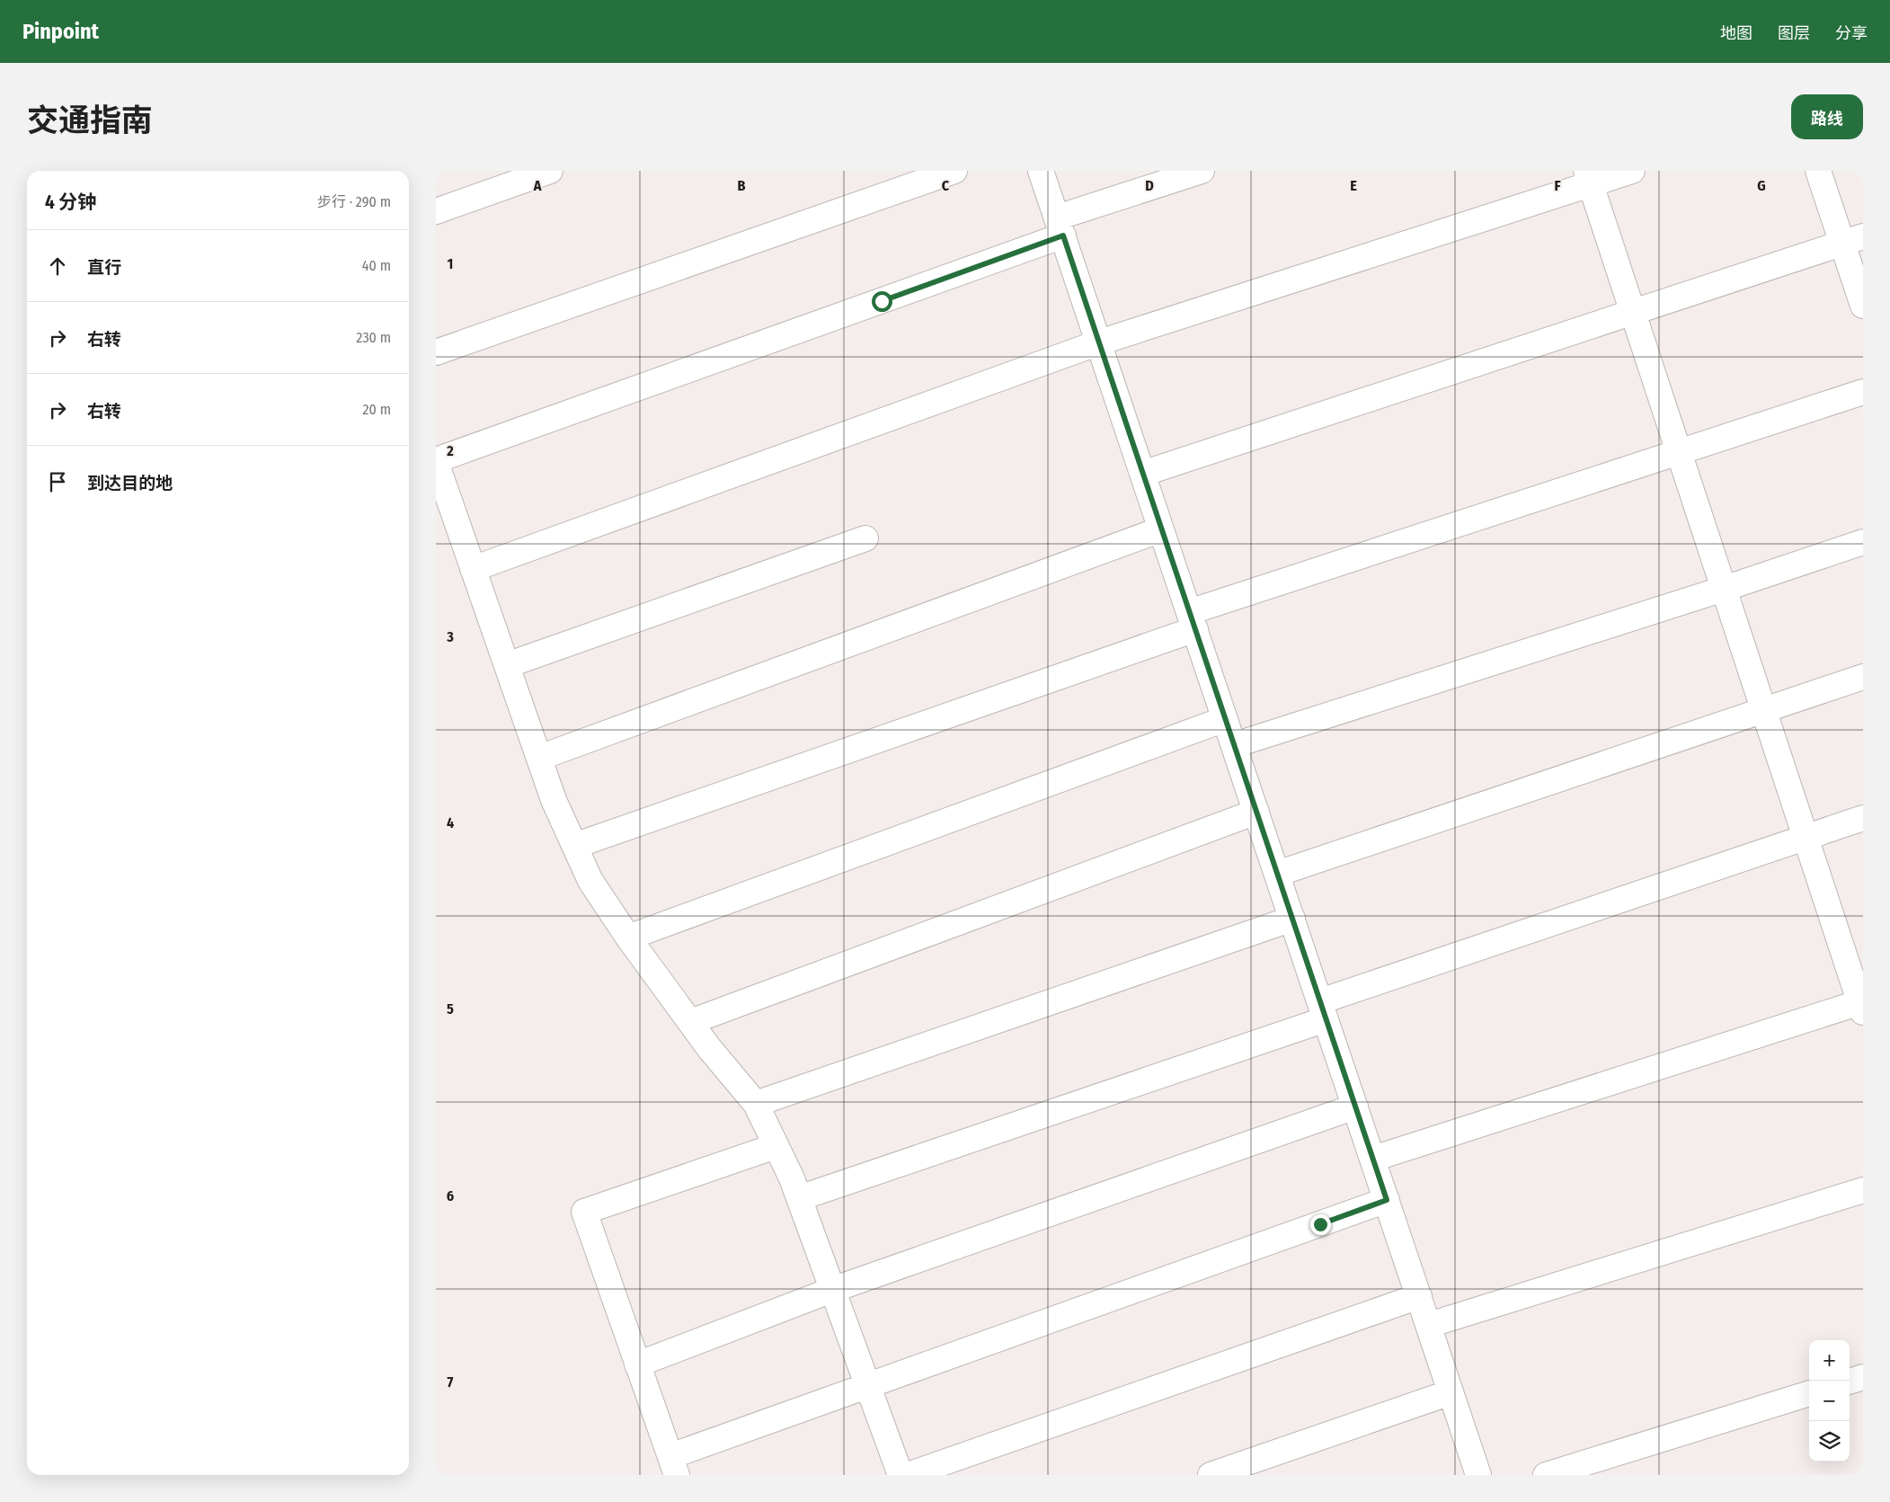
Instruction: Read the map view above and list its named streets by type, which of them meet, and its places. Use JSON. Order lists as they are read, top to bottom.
{
  "page": {
    "header": "Pinpoint",
    "nav": ["地图", "图层", "分享"],
    "title": "交通指南",
    "buttons": "路线",
    "heading": ["4 分钟", "步行 · 290 m"],
    "list": [
      ["直行", "40 m"],
      ["右转", "230 m"],
      ["右转", "20 m"],
      "到达目的地"
    ],
    "map_buttons": ["+", "−"]
  },
  "grid": {
    "columns": [
      "A",
      "B",
      "C",
      "D",
      "E",
      "F",
      "G"
    ],
    "rows": [
      "1",
      "2",
      "3",
      "4",
      "5",
      "6",
      "7"
    ]
  }
}
